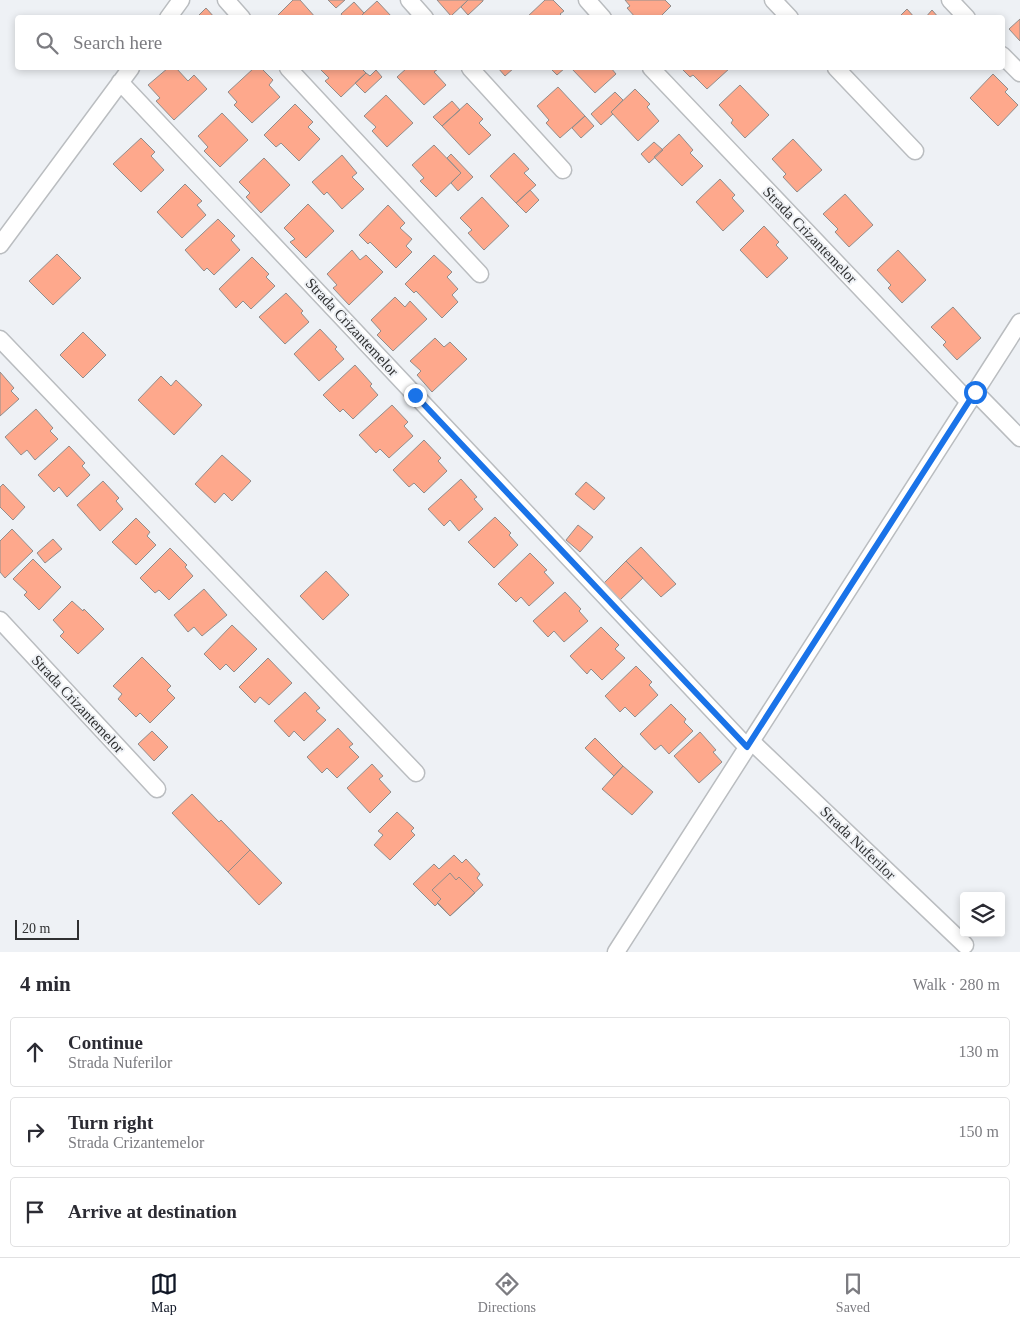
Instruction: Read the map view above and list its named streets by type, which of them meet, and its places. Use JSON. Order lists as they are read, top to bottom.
{
  "streets": {
    "street": ["Strada Crizantemelor", "Strada Nuferilor"]
  },
  "crossings": [
    ["Strada Crizantemelor", "Strada Nuferilor"]
  ],
  "scale_bar": "20 m",
  "page": {
    "search": "Search here",
    "scale": "20 m",
    "heading": ["4 min", "Walk · 280 m"],
    "list": [
      ["Continue", "Strada Nuferilor", "130 m"],
      ["Turn right", "Strada Crizantemelor", "150 m"],
      "Arrive at destination"
    ],
    "nav": ["Map", "Directions", "Saved"]
  }
}
